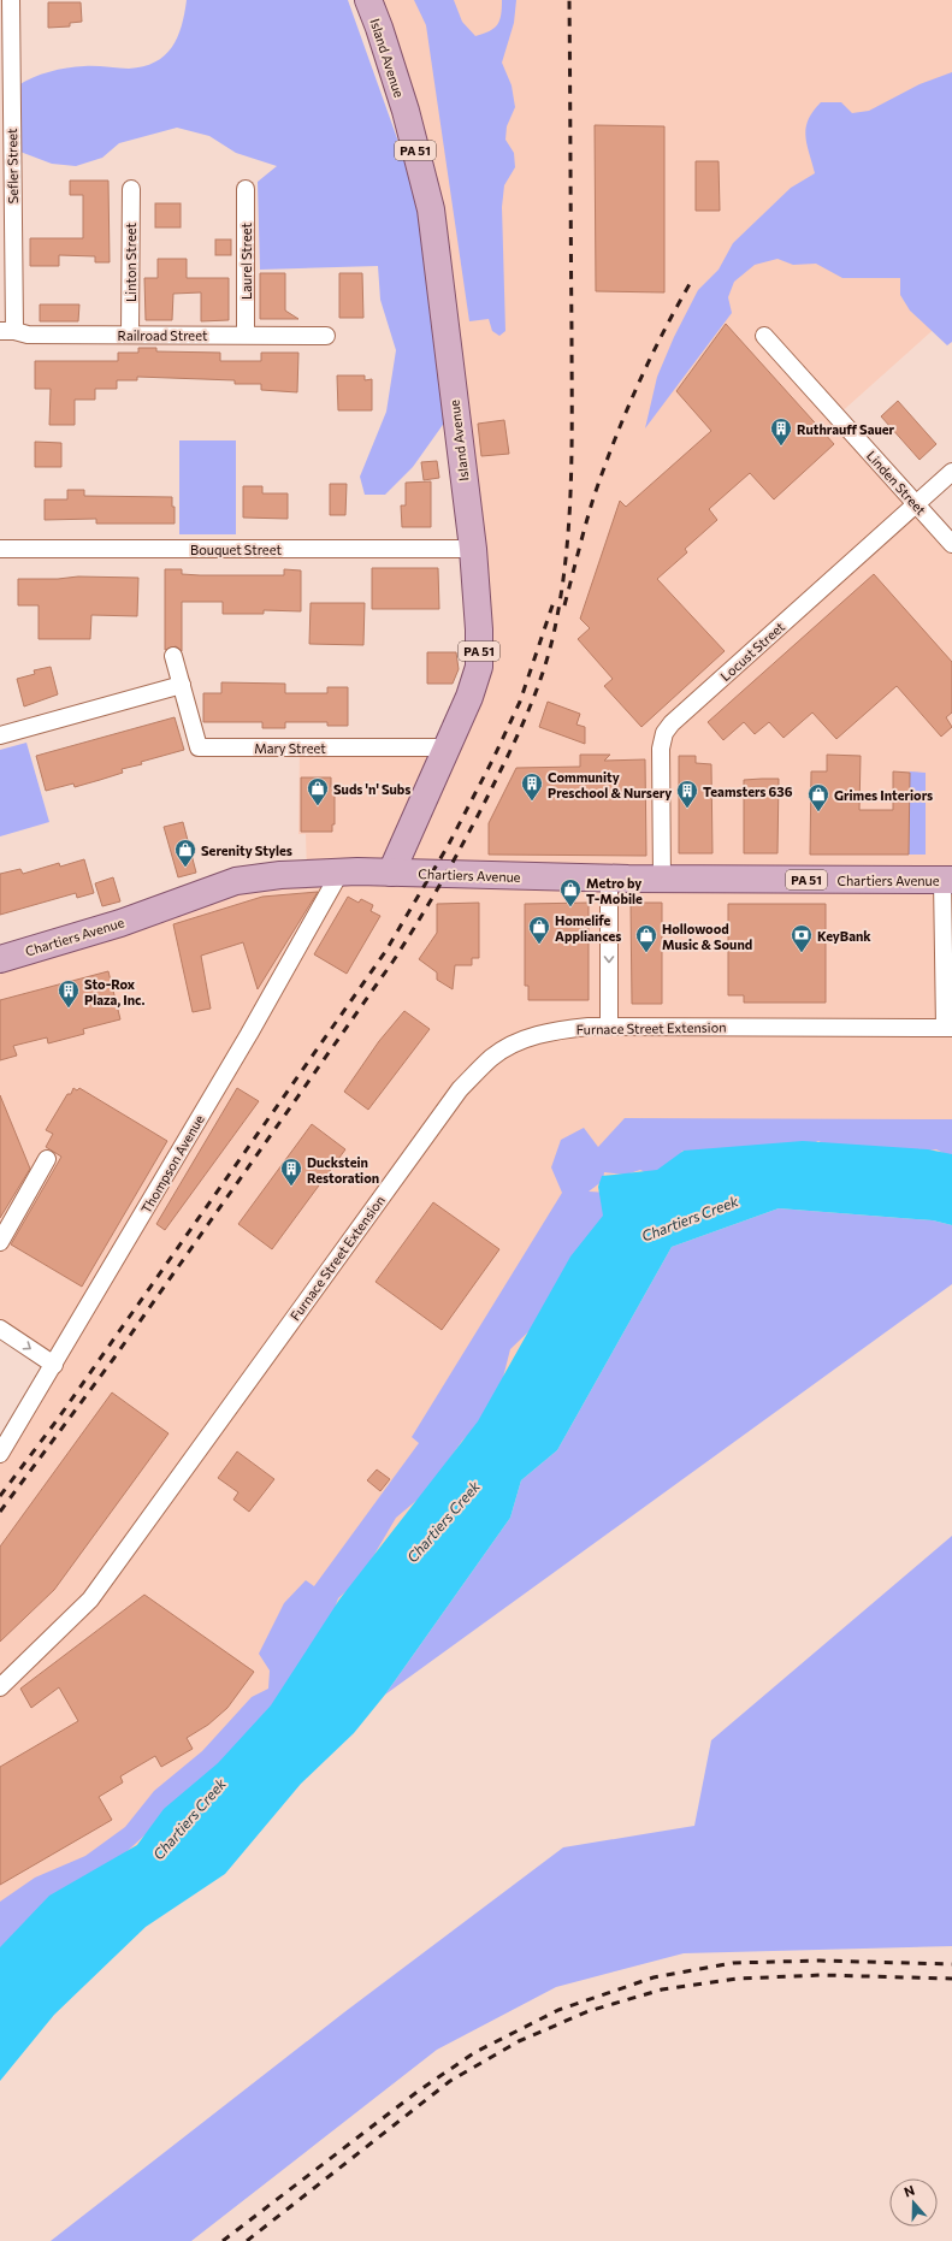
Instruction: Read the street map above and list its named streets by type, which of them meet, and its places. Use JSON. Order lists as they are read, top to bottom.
{
  "streets": {
    "main road": ["Island Avenue", "PA 51", "Chartiers Avenue"],
    "street": [
      "Sefler Street",
      "Laurel Street",
      "Linton Street",
      "Railroad Street",
      "Linden Street",
      "Bouquet Street",
      "Locust Street",
      "Mary Street",
      "Furnace Street Extension",
      "Thompson Avenue"
    ]
  },
  "crossings": [
    ["Island Avenue", "Bouquet Street"],
    ["Island Avenue", "Mary Street"],
    ["Island Avenue", "Chartiers Avenue"],
    ["Sefler Street", "Railroad Street"],
    ["Laurel Street", "Railroad Street"],
    ["Linton Street", "Railroad Street"],
    ["Linden Street", "Locust Street"],
    ["Locust Street", "Chartiers Avenue"],
    ["Chartiers Avenue", "Thompson Avenue"]
  ],
  "water": ["Chartiers Creek"],
  "places": {
    "building": [
      "Ruthrauff Sauer",
      "Community Preschool & Nursery",
      "Teamsters 636",
      "Sto-Rox Plaza, Inc.",
      "Duckstein Restoration"
    ],
    "shop": [
      "Suds 'n' Subs",
      "Grimes Interiors",
      "Serenity Styles",
      "Metro by T-Mobile",
      "Homelife Appliances",
      "Hollowood Music & Sound"
    ],
    "bank": ["KeyBank"]
  },
  "north": "top"
}
